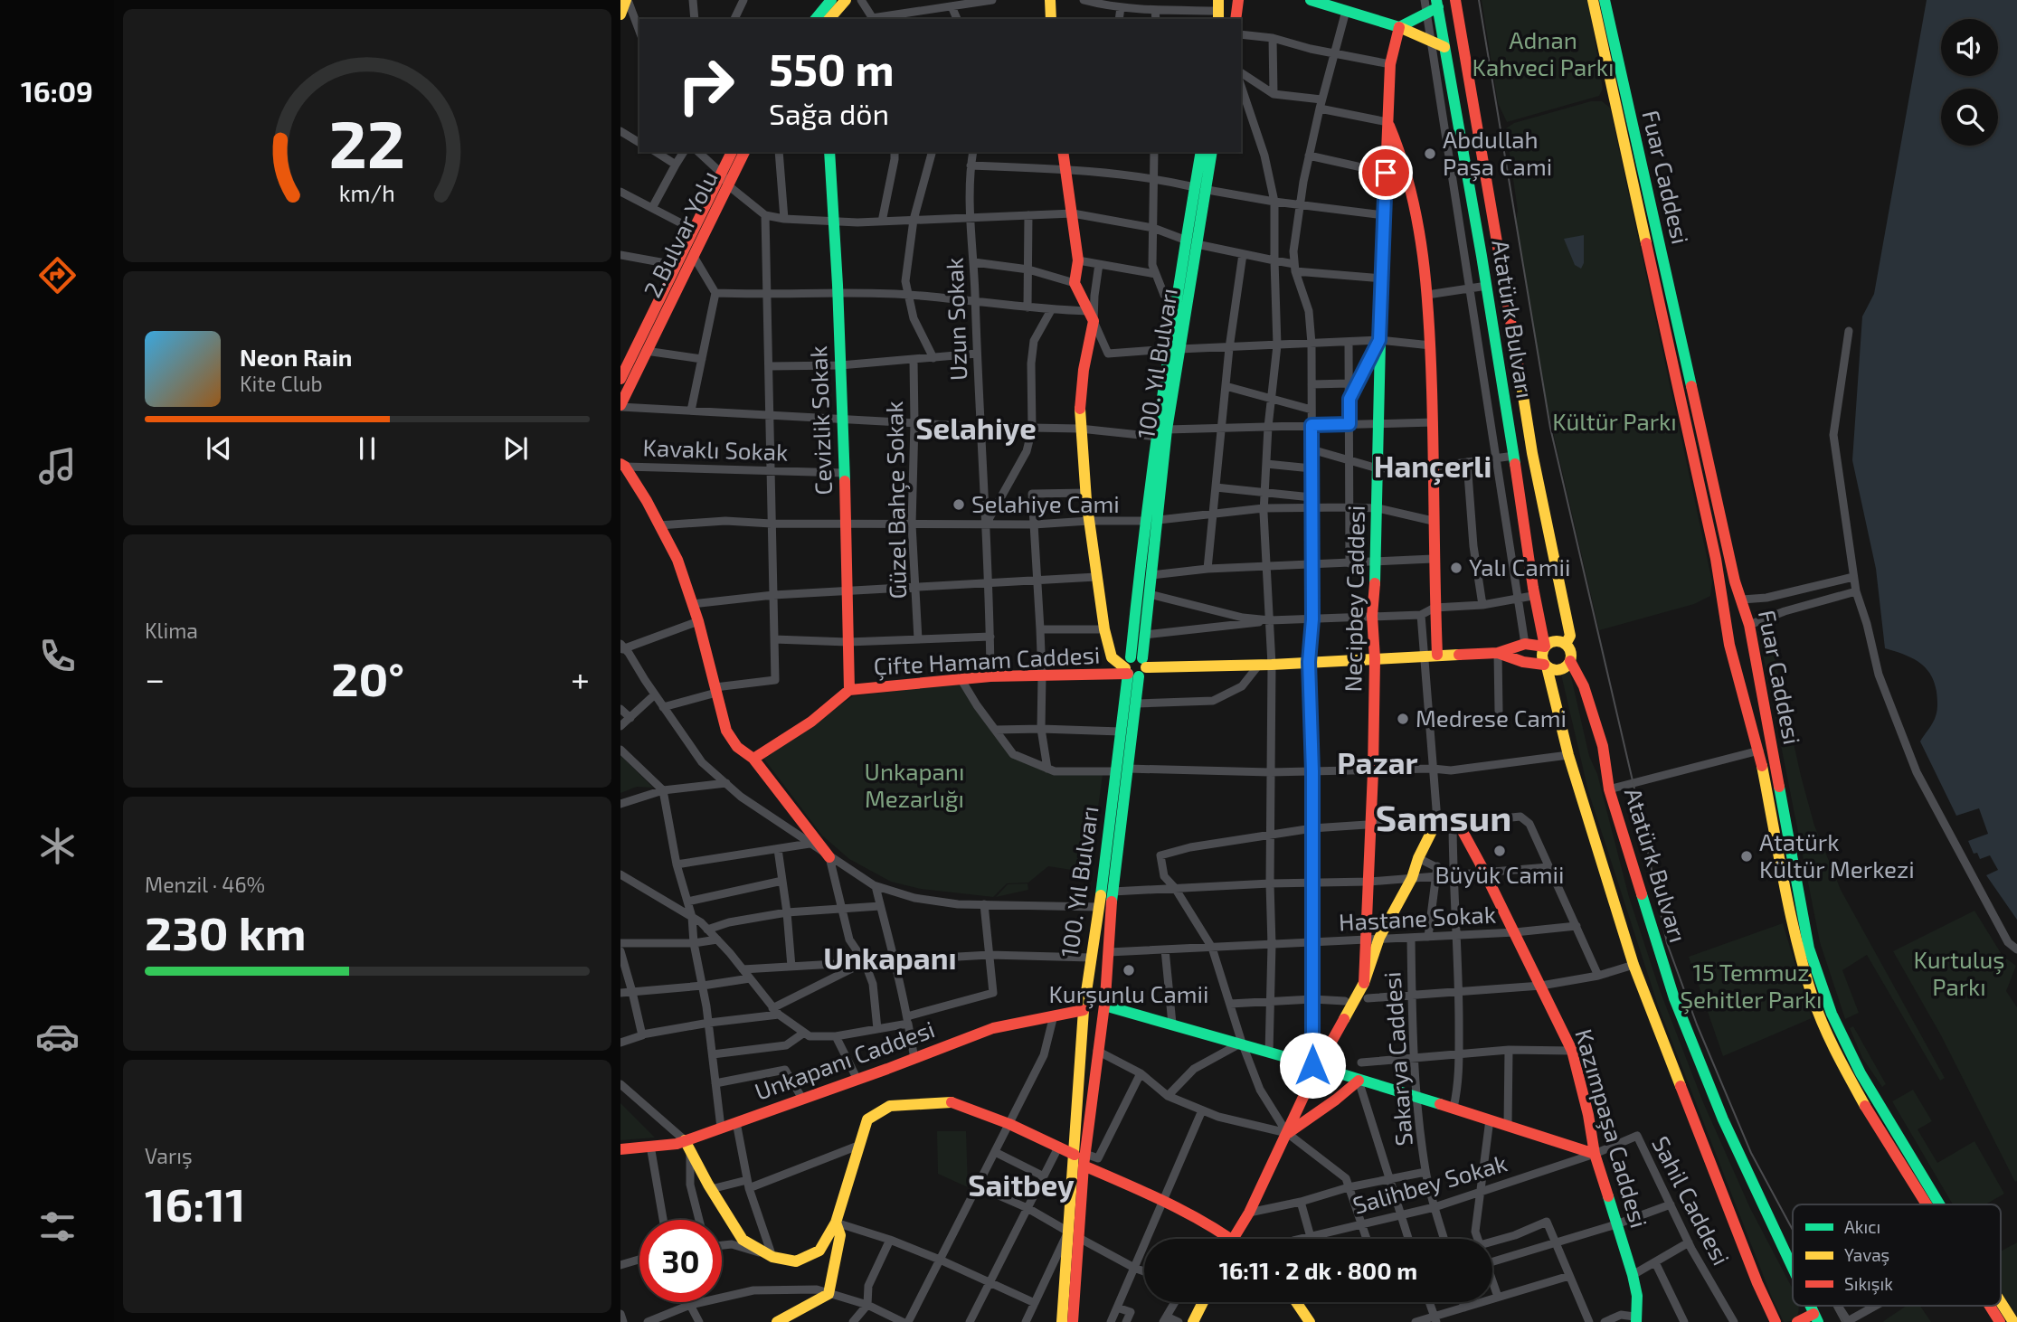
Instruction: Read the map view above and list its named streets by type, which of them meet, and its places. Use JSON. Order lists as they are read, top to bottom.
{
  "streets": {
    "main road": [
      "Fuar Caddesi",
      "2.Bulvar Yolu",
      "Atatürk Bulvarı",
      "100. Yıl Bulvarı",
      "Cevizlik Sokak",
      "Necipbey Caddesi",
      "Çifte Hamam Caddesi",
      "Unkapanı Caddesi",
      "Kazımpaşa Caddesi"
    ],
    "street": [
      "Uzun Sokak",
      "Kavaklı Sokak",
      "Güzel Bahçe Sokak",
      "Hastane Sokak",
      "Sakarya Caddesi",
      "Salihbey Sokak",
      "Sahil Caddesi"
    ]
  },
  "crossings": [
    ["Uzun Sokak", "Çifte Hamam Caddesi"],
    ["Atatürk Bulvarı", "Çifte Hamam Caddesi"],
    ["100. Yıl Bulvarı", "Çifte Hamam Caddesi"],
    ["100. Yıl Bulvarı", "Hastane Sokak"],
    ["100. Yıl Bulvarı", "Unkapanı Caddesi"],
    ["Cevizlik Sokak", "Kavaklı Sokak"],
    ["Cevizlik Sokak", "Çifte Hamam Caddesi"],
    ["Necipbey Caddesi", "Çifte Hamam Caddesi"],
    ["Necipbey Caddesi", "Hastane Sokak"],
    ["Hastane Sokak", "Sakarya Caddesi"],
    ["Hastane Sokak", "Kazımpaşa Caddesi"],
    ["Sakarya Caddesi", "Salihbey Sokak"],
    ["Kazımpaşa Caddesi", "Salihbey Sokak"],
    ["Kazımpaşa Caddesi", "Sahil Caddesi"],
    ["Salihbey Sokak", "Sahil Caddesi"]
  ],
  "districts": [
    "Selahiye",
    "Hançerli",
    "Pazar",
    "Samsun",
    "Unkapanı",
    "Saitbey"
  ],
  "parks": [
    "Adnan Kahveci Parkı",
    "Kültür Parkı",
    "Unkapanı Mezarlığı",
    "Kurtuluş Parkı",
    "15 Temmuz Şehitler Parkı"
  ],
  "places": [
    "Abdullah Paşa Cami",
    "Selahiye Cami",
    "Yalı Camii",
    "Medrese Cami",
    "Büyük Camii",
    "Atatürk Kültür Merkezi",
    "Kurşunlu Camii"
  ],
  "legend": ["Akıcı", "Yavaş", "Sıkışık"],
  "page": {
    "tabs": "16:09",
    "turn": ["550 m", "Sağa dön"],
    "song": ["Neon Rain", "Kite Club"],
    "tile": [
      "Klima",
      ["Menzil · 46%", "230 km"],
      ["Varış", "16:11"]
    ],
    "heat": ["−", "20°", "+"],
    "limit": "30",
    "trip": "16:11 · 2 dk · 800 m",
    "gauge": ["22", "km/h"]
  }
}
